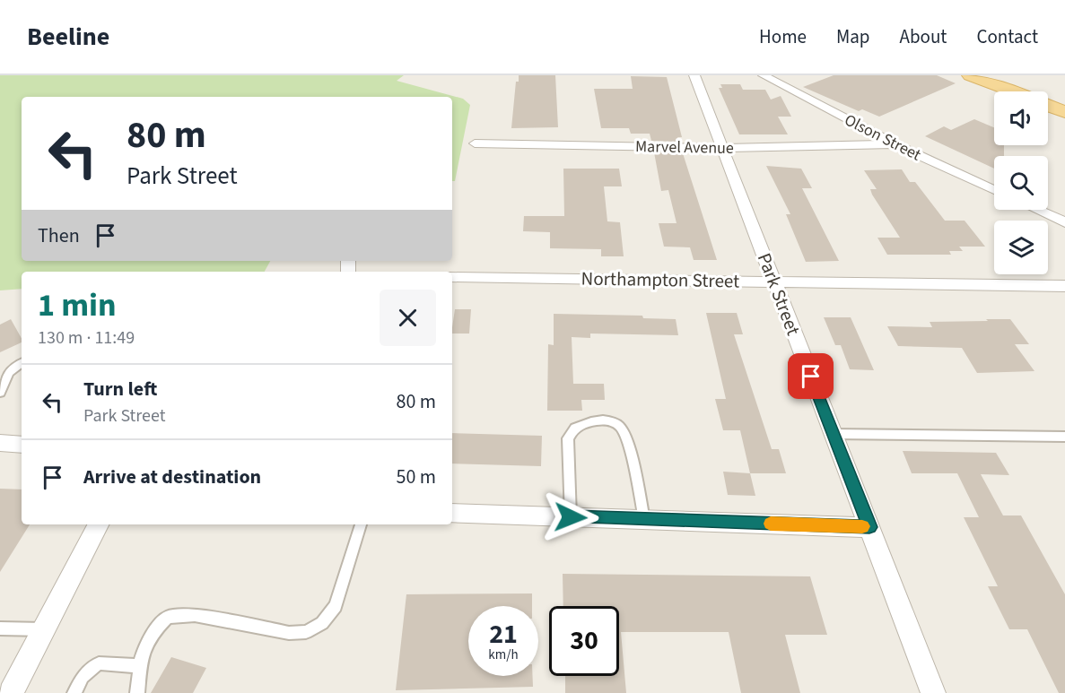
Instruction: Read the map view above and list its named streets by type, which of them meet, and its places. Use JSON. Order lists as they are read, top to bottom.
{
  "streets": {
    "street": [
      "Olson Street",
      "Marvel Avenue",
      "Northampton Street",
      "Park Street"
    ]
  },
  "crossings": [
    ["Olson Street", "Marvel Avenue"],
    ["Marvel Avenue", "Park Street"],
    ["Northampton Street", "Park Street"]
  ],
  "page": {
    "header": "Beeline",
    "nav": [
      "Home",
      "Map",
      "About",
      "Contact"
    ],
    "turn": ["80 m", "Park Street"],
    "then": "Then",
    "heading": ["1 min", "130 m · 11:49"],
    "list": [
      {
        "name": "Turn left",
        "note": "Park Street",
        "value": "80 m"
      },
      {
        "name": "Arrive at destination",
        "value": "50 m"
      }
    ],
    "speed": "21 km/h",
    "limit": "30"
  }
}
